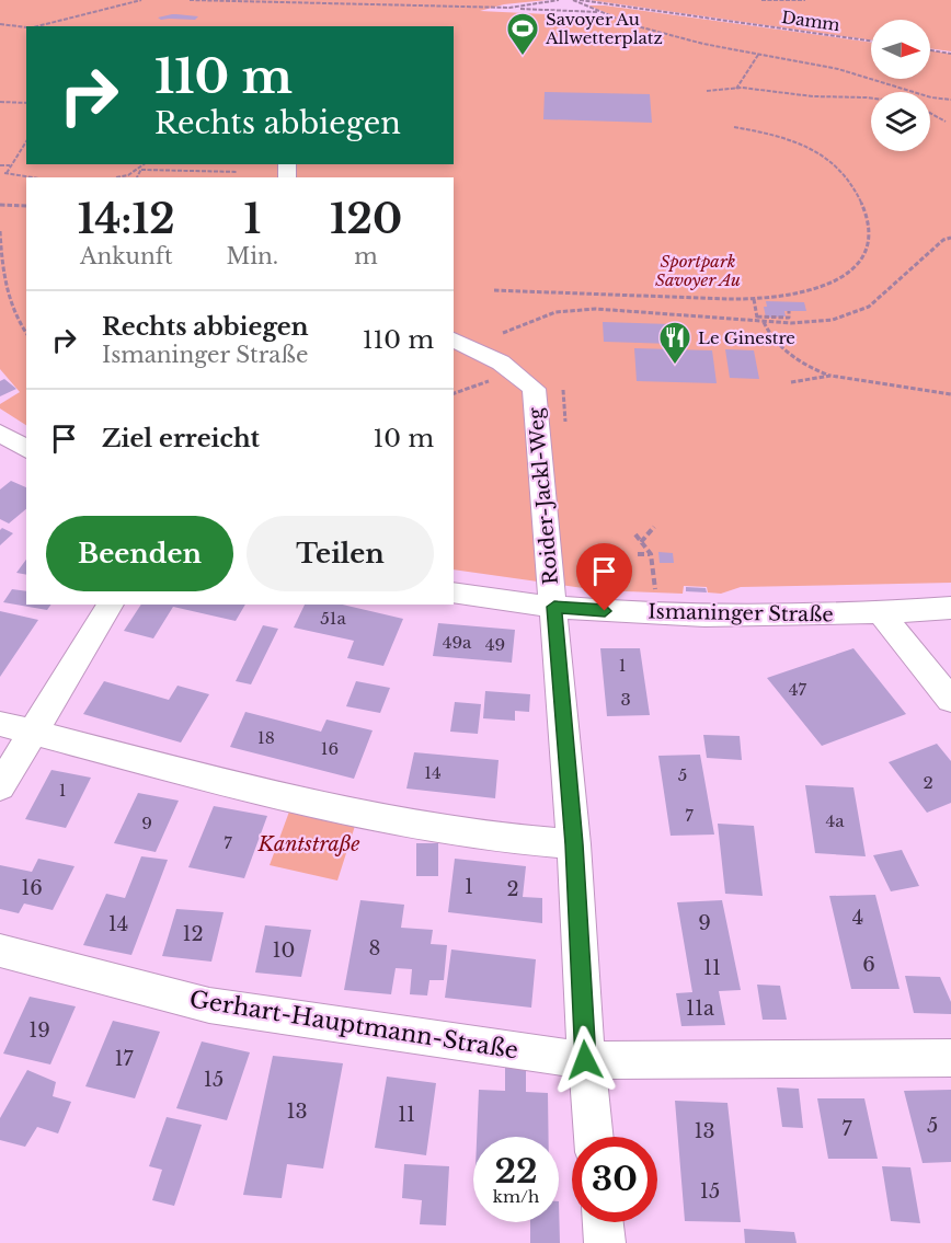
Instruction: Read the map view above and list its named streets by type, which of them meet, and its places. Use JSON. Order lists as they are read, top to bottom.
{
  "streets": {
    "street": ["Roider-Jackl-Weg", "Ismaninger Straße", "Gerhart-Hauptmann-Straße"],
    "path": ["Damm"]
  },
  "crossings": [
    ["Roider-Jackl-Weg", "Ismaninger Straße"],
    ["Roider-Jackl-Weg", "Gerhart-Hauptmann-Straße"]
  ],
  "parks": ["Sportpark Savoyer Au", "Kantstraße"],
  "places": {
    "sports": ["Savoyer Au Allwetterplatz"],
    "restaurant": ["Le Ginestre"]
  },
  "house_numbers": [
    "51a",
    "49a",
    "49",
    "1",
    "47",
    "3",
    "18",
    "16",
    "14",
    "5",
    "2",
    "1",
    "7",
    "4a",
    "9",
    "7",
    "1",
    "16",
    "2",
    "4",
    "9",
    "14",
    "12",
    "8",
    "10",
    "6",
    "11",
    "11a",
    "19",
    "17",
    "15",
    "13",
    "11",
    "5",
    "7",
    "13",
    "15"
  ],
  "north": "right",
  "page": {
    "turn": ["110 m", "Rechts abbiegen"],
    "eta": [
      "14:12",
      "Ankunft",
      "1",
      "Min.",
      "120",
      "m"
    ],
    "list": [
      {
        "name": "Rechts abbiegen",
        "note": "Ismaninger Straße",
        "value": "110 m"
      },
      {
        "name": "Ziel erreicht",
        "value": "10 m"
      }
    ],
    "buttons": ["Beenden", "Teilen"],
    "speed": "22 km/h",
    "limit": "30"
  }
}
